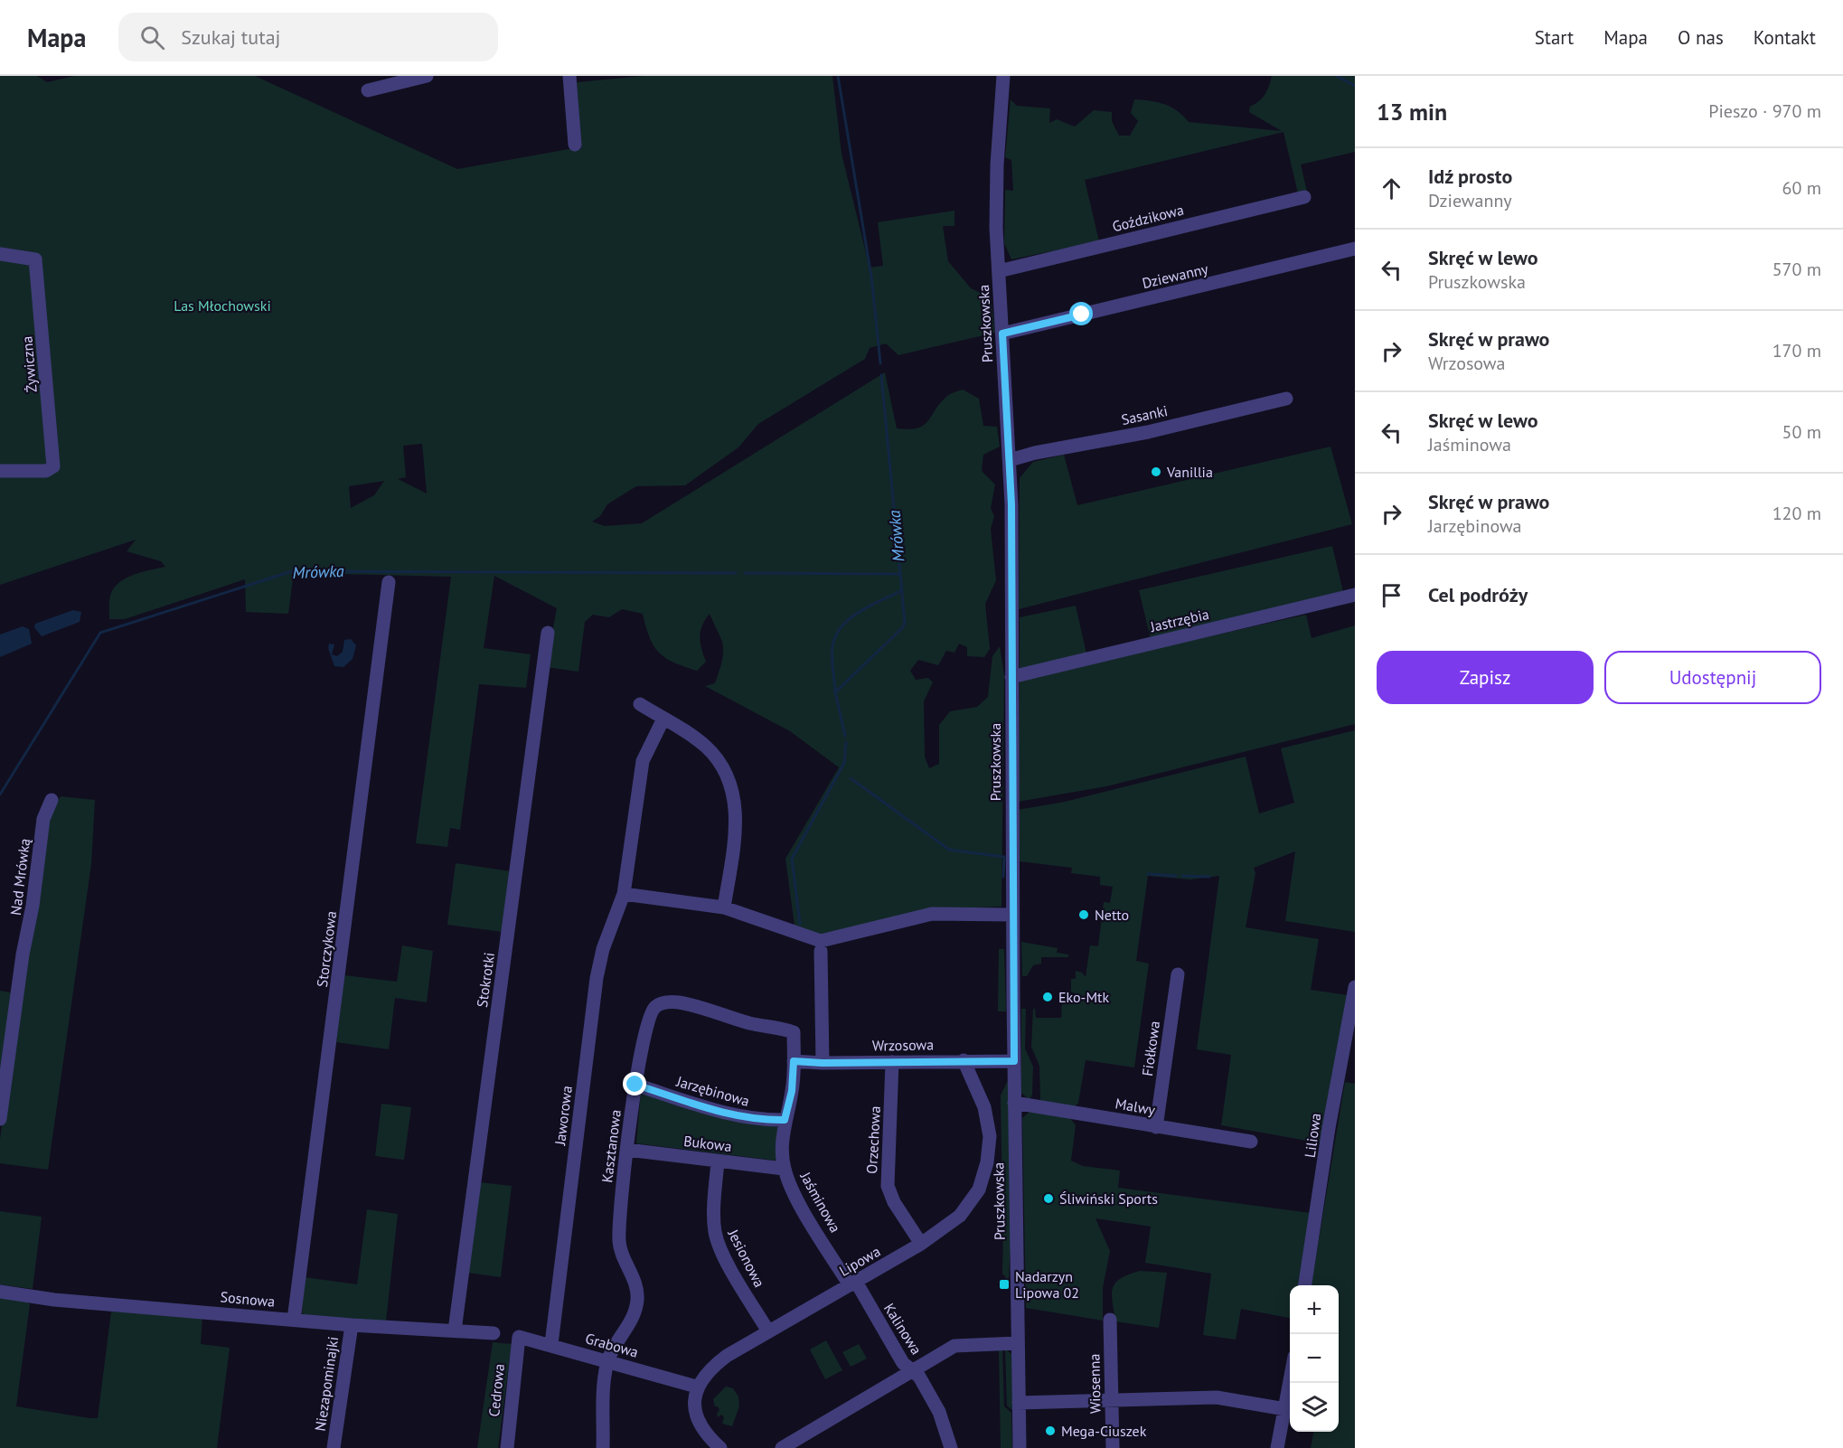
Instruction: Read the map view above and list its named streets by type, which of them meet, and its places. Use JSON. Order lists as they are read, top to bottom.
{
  "streets": {
    "street": [
      "Goździkowa",
      "Dziewanny",
      "Pruszkowska",
      "Żywiczna",
      "Sasanki",
      "Jastrzębia",
      "Nad Mrówką",
      "Storczykowa",
      "Stokrotki",
      "Wrzosowa",
      "Fiołkowa",
      "Jarzębinowa",
      "Malwy",
      "Jaworowa",
      "Liliowa",
      "Orzechowa",
      "Bukowa",
      "Kasztanowa",
      "Jaśminowa",
      "Jesionowa",
      "Lipowa",
      "Sosnowa",
      "Kalinowa",
      "Grabowa",
      "Niezapominajki",
      "Wiosenna",
      "Cedrowa"
    ]
  },
  "crossings": [
    ["Goździkowa", "Pruszkowska"],
    ["Dziewanny", "Pruszkowska"],
    ["Pruszkowska", "Sasanki"],
    ["Pruszkowska", "Jastrzębia"],
    ["Pruszkowska", "Wrzosowa"],
    ["Pruszkowska", "Malwy"],
    ["Storczykowa", "Sosnowa"],
    ["Stokrotki", "Sosnowa"],
    ["Wrzosowa", "Orzechowa"],
    ["Wrzosowa", "Jaśminowa"],
    ["Wrzosowa", "Lipowa"],
    ["Fiołkowa", "Malwy"],
    ["Jarzębinowa", "Kasztanowa"],
    ["Jarzębinowa", "Jaśminowa"],
    ["Jaworowa", "Grabowa"],
    ["Orzechowa", "Lipowa"],
    ["Bukowa", "Kasztanowa"],
    ["Bukowa", "Jaśminowa"],
    ["Bukowa", "Jesionowa"],
    ["Kasztanowa", "Jaśminowa"],
    ["Kasztanowa", "Grabowa"],
    ["Jaśminowa", "Lipowa"],
    ["Jaśminowa", "Kalinowa"],
    ["Jesionowa", "Lipowa"],
    ["Lipowa", "Kalinowa"],
    ["Lipowa", "Grabowa"],
    ["Sosnowa", "Niezapominajki"],
    ["Grabowa", "Cedrowa"]
  ],
  "water": ["Mrówka"],
  "parks": ["Las Młochowski"],
  "places": {
    "other": [
      "Vanillia",
      "Netto",
      "Eko-Mtk",
      "Śliwiński Sports",
      "Mega-Ciuszek"
    ],
    "transit": ["Nadarzyn Lipowa 02"]
  },
  "page": {
    "header": "Mapa",
    "search": "Szukaj tutaj",
    "nav": [
      "Start",
      "Mapa",
      "O nas",
      "Kontakt"
    ],
    "heading": ["13 min", "Pieszo · 970 m"],
    "list": [
      ["Idź prosto", "Dziewanny", "60 m"],
      ["Skręć w lewo", "Pruszkowska", "570 m"],
      ["Skręć w prawo", "Wrzosowa", "170 m"],
      ["Skręć w lewo", "Jaśminowa", "50 m"],
      ["Skręć w prawo", "Jarzębinowa", "120 m"],
      "Cel podróży"
    ],
    "buttons": ["Zapisz", "Udostępnij"],
    "map_buttons": ["+", "−"]
  }
}
